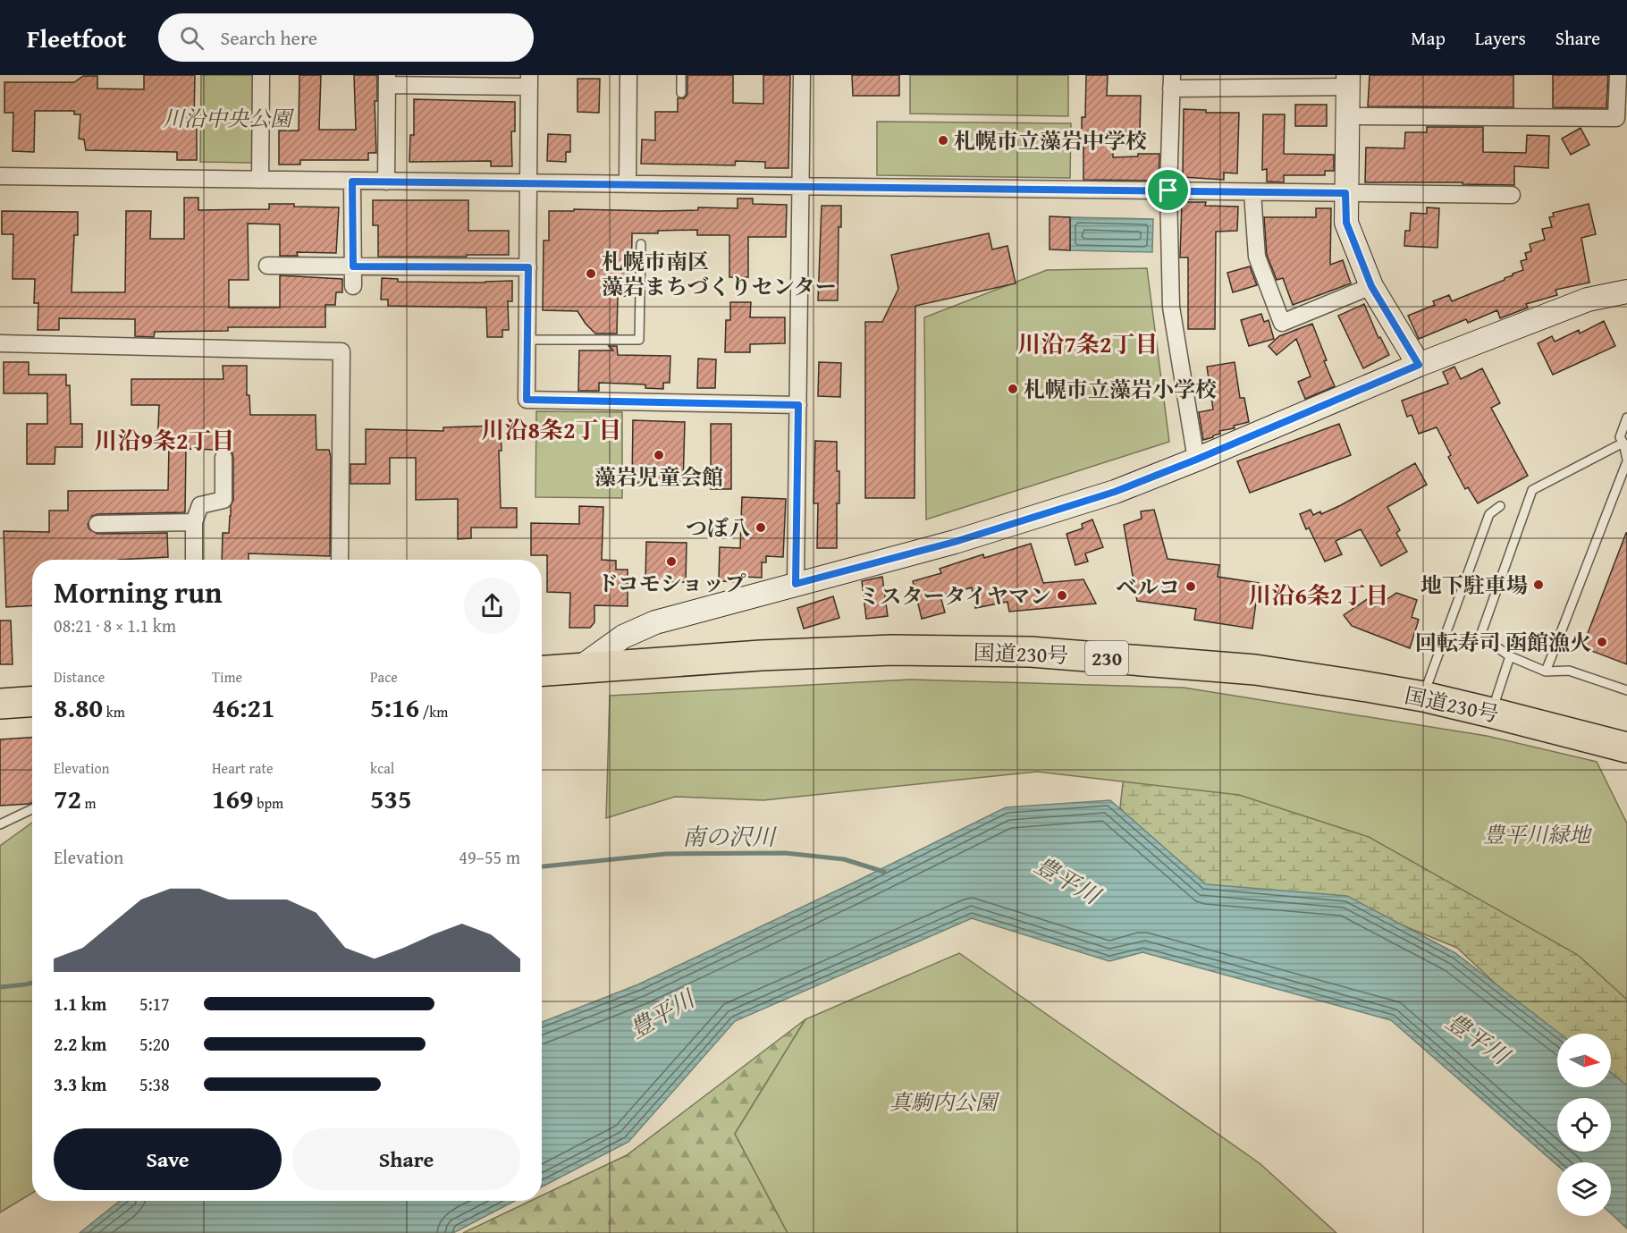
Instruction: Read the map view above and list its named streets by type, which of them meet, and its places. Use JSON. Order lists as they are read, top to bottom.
{
  "streets": {
    "highway": ["国道230号", "230"]
  },
  "districts": [
    "川沿7条2丁目",
    "川沿8条2丁目",
    "川沿9条2丁目",
    "川沿6条2丁目"
  ],
  "water": ["南の沢川", "豊平川"],
  "parks": ["川沿中央公園", "豊平川緑地", "真駒内公園"],
  "places": [
    "札幌市立藻岩中学校",
    "札幌市南区 藻岩まちづくりセンター",
    "札幌市立藻岩小学校",
    "藻岩児童会館",
    "つぼ八",
    "ドコモショップ",
    "地下駐車場",
    "ベルコ",
    "ミスタータイヤマン",
    "回転寿司 函館漁火"
  ],
  "north": "right",
  "page": {
    "header": "Fleetfoot",
    "search": "Search here",
    "nav": ["Map", "Layers", "Share"],
    "heading": ["Morning run", "08:21 · 8 × 1.1 km"],
    "stats": [
      ["Distance", "8.80 km"],
      ["Time", "46:21"],
      ["Pace", "5:16 /km"],
      ["Elevation", "72 m"],
      ["Heart rate", "169 bpm"],
      ["kcal", "535"]
    ],
    "chart": ["Elevation", "49–55 m"],
    "list": [
      {
        "name": "1.1 km",
        "note": "5:17"
      },
      {
        "name": "2.2 km",
        "note": "5:20"
      },
      {
        "name": "3.3 km",
        "note": "5:38"
      }
    ],
    "buttons": ["Save", "Share"]
  }
}
